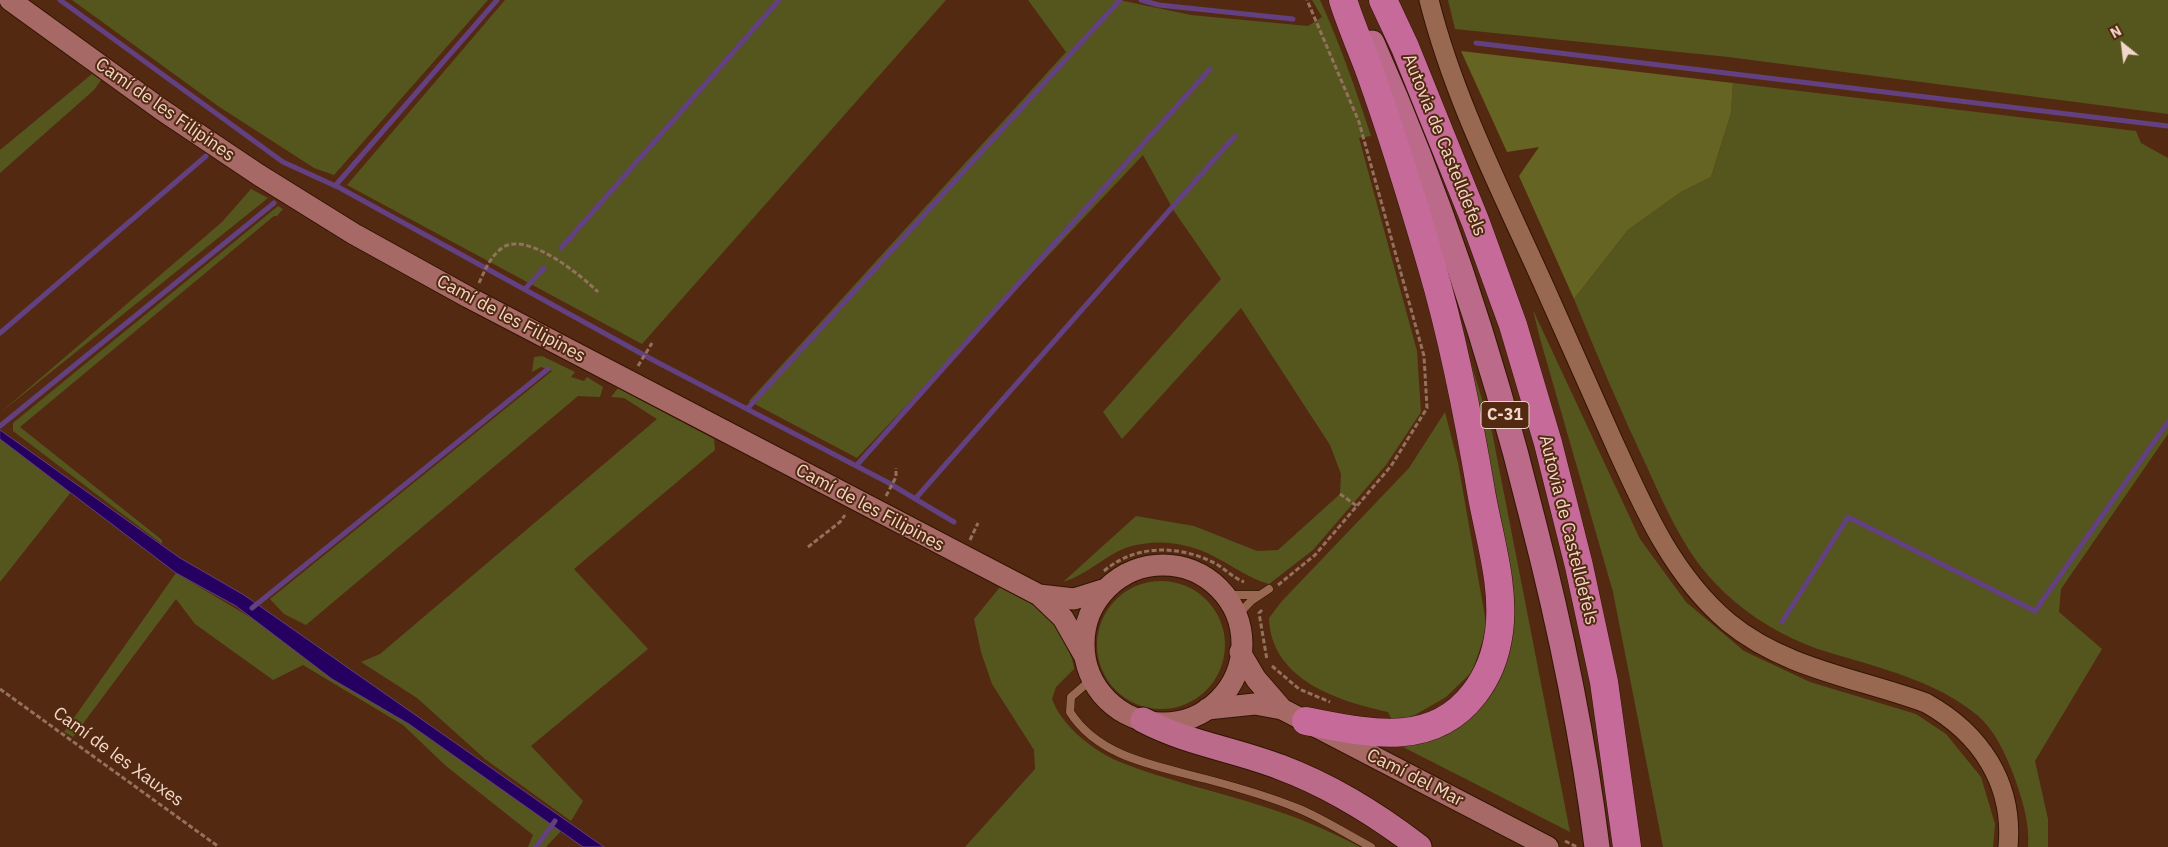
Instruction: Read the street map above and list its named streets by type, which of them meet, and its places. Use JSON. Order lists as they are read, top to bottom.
{
  "streets": {
    "highway": ["Autovia de Castelldefels", "C-31"],
    "main road": ["Camí de les Filipines", "Camí del Mar"],
    "path": ["Camí de les Xauxes"]
  },
  "north": "top left"
}
